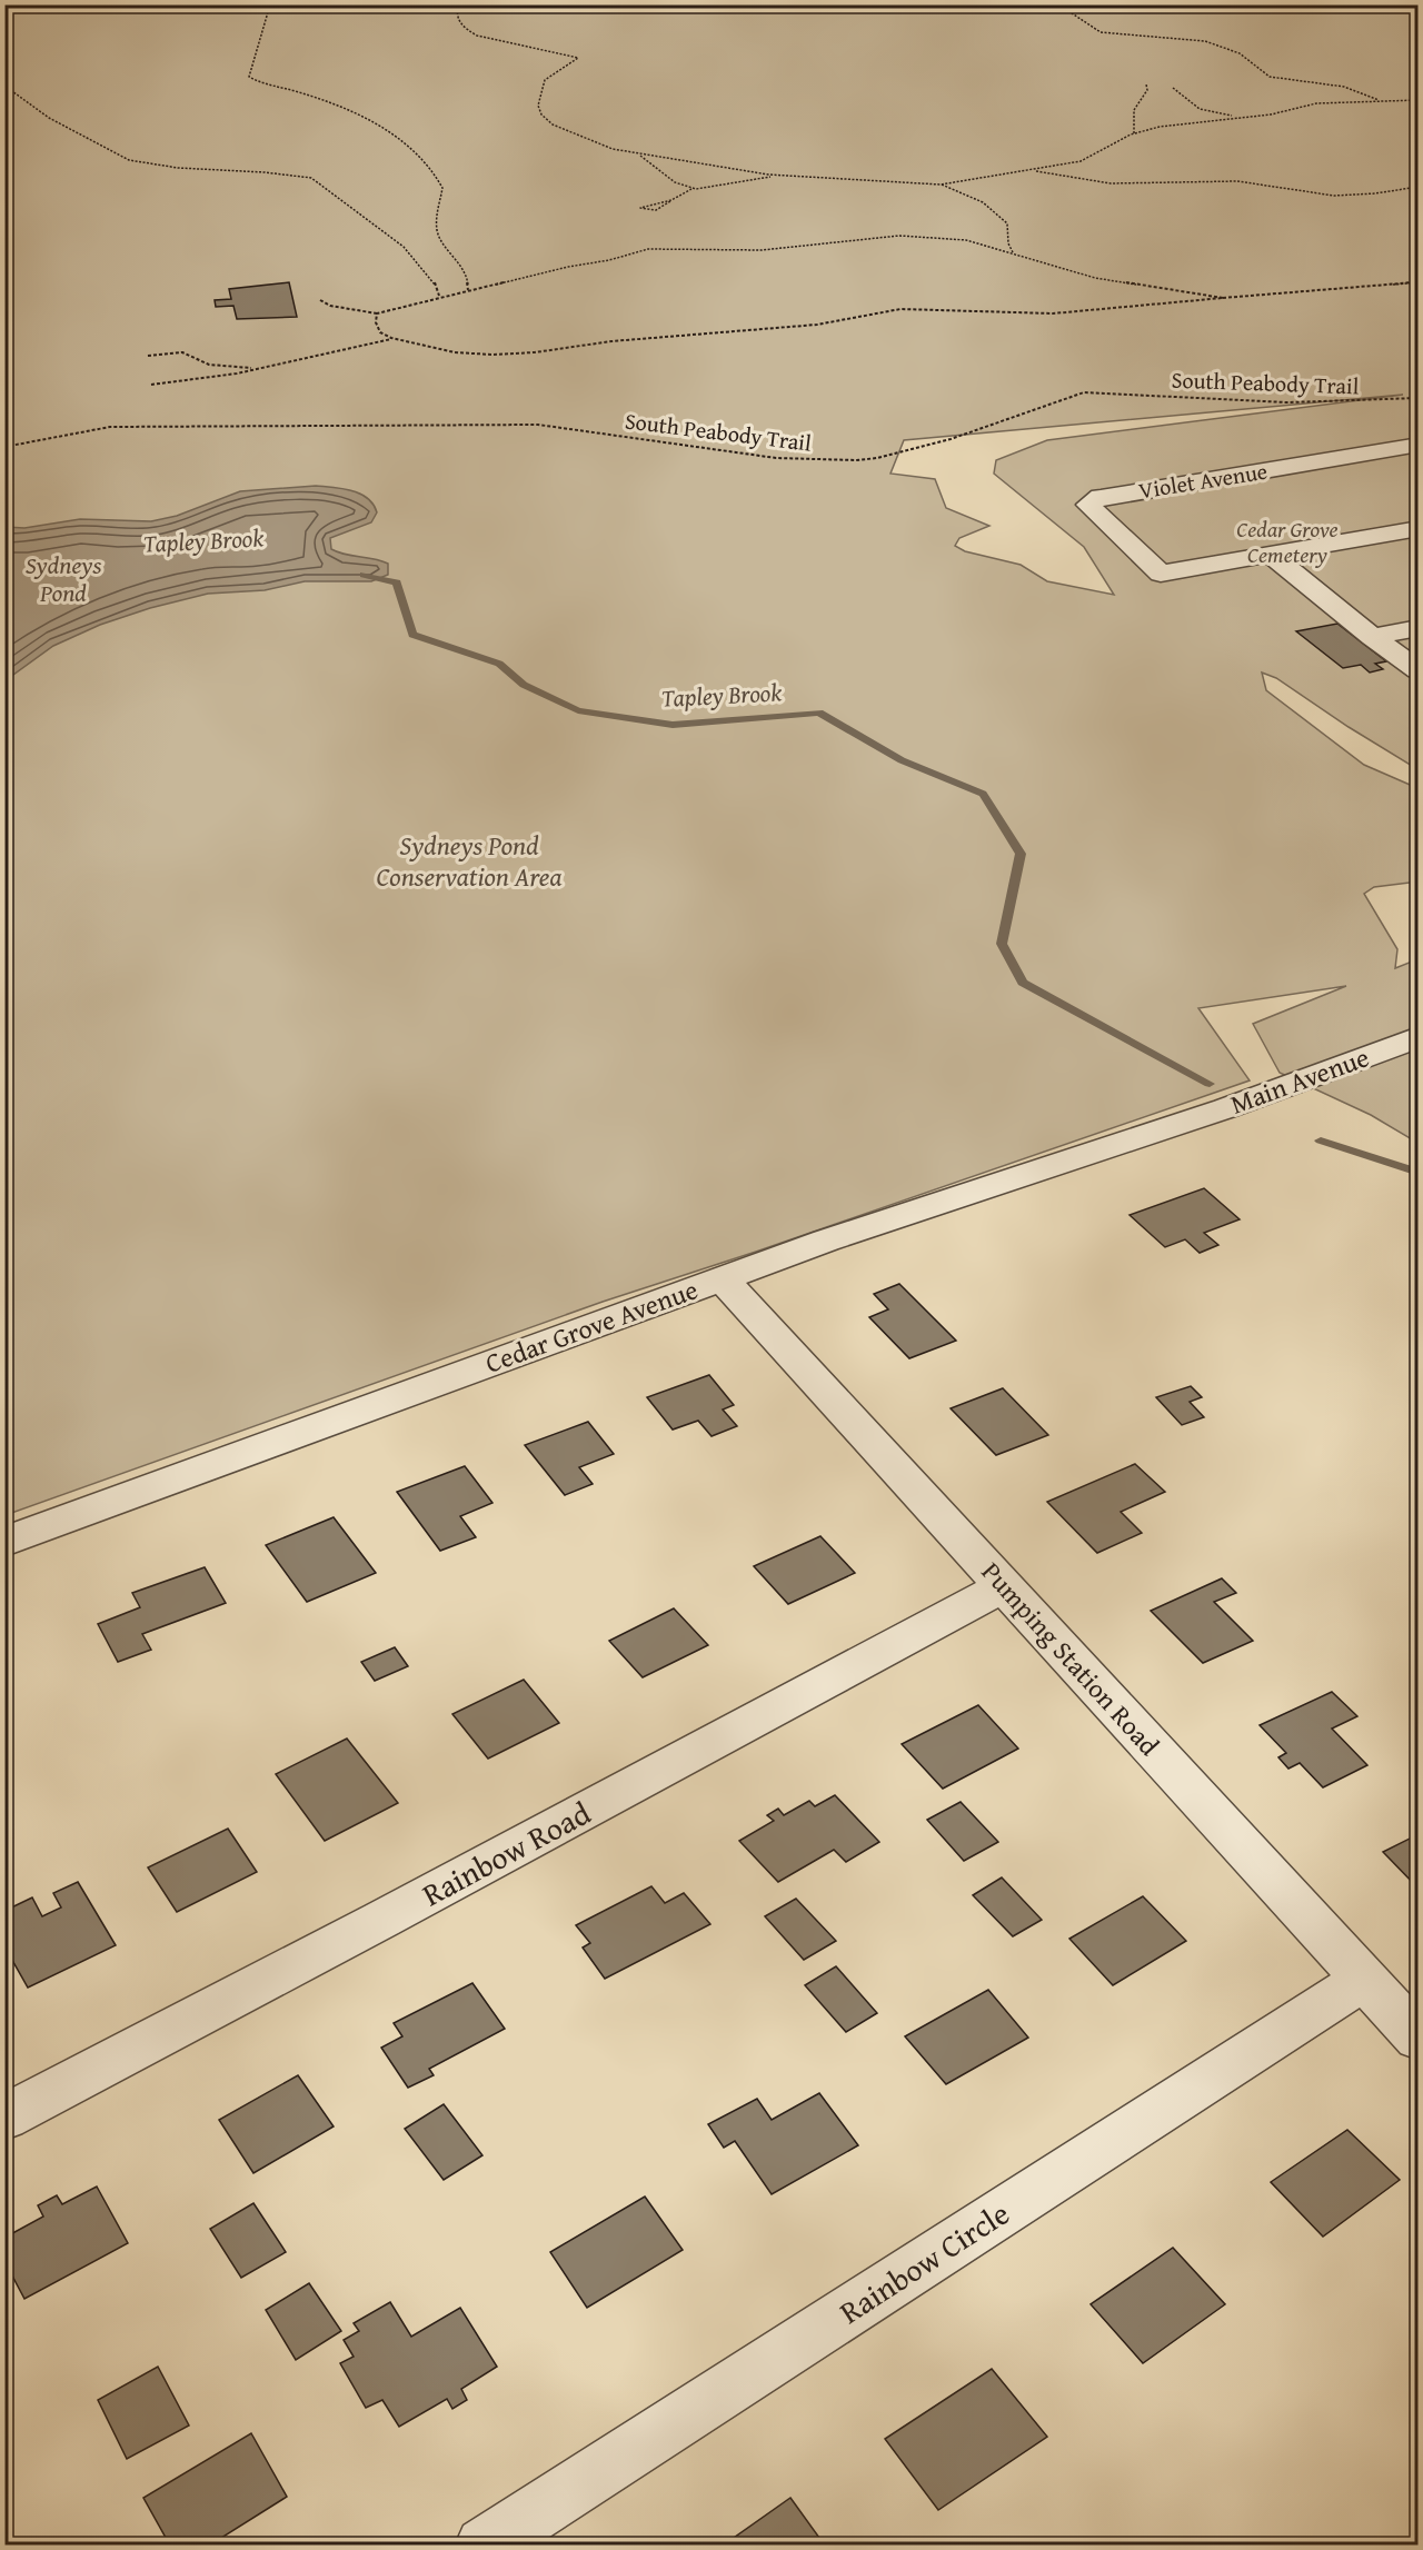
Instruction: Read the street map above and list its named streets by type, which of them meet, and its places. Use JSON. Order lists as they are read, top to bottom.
{
  "streets": {
    "street": [
      "Violet Avenue",
      "Main Avenue",
      "Cedar Grove Avenue",
      "Pumping Station Road",
      "Rainbow Road",
      "Rainbow Circle"
    ],
    "path": ["South Peabody Trail"]
  },
  "crossings": [
    ["Main Avenue", "Cedar Grove Avenue"],
    ["Cedar Grove Avenue", "Pumping Station Road"],
    ["Pumping Station Road", "Rainbow Road"],
    ["Pumping Station Road", "Rainbow Circle"]
  ],
  "water": ["Tapley Brook", "Sydneys Pond"],
  "parks": ["Cedar Grove Cemetery", "Sydneys Pond Conservation Area"]
}
